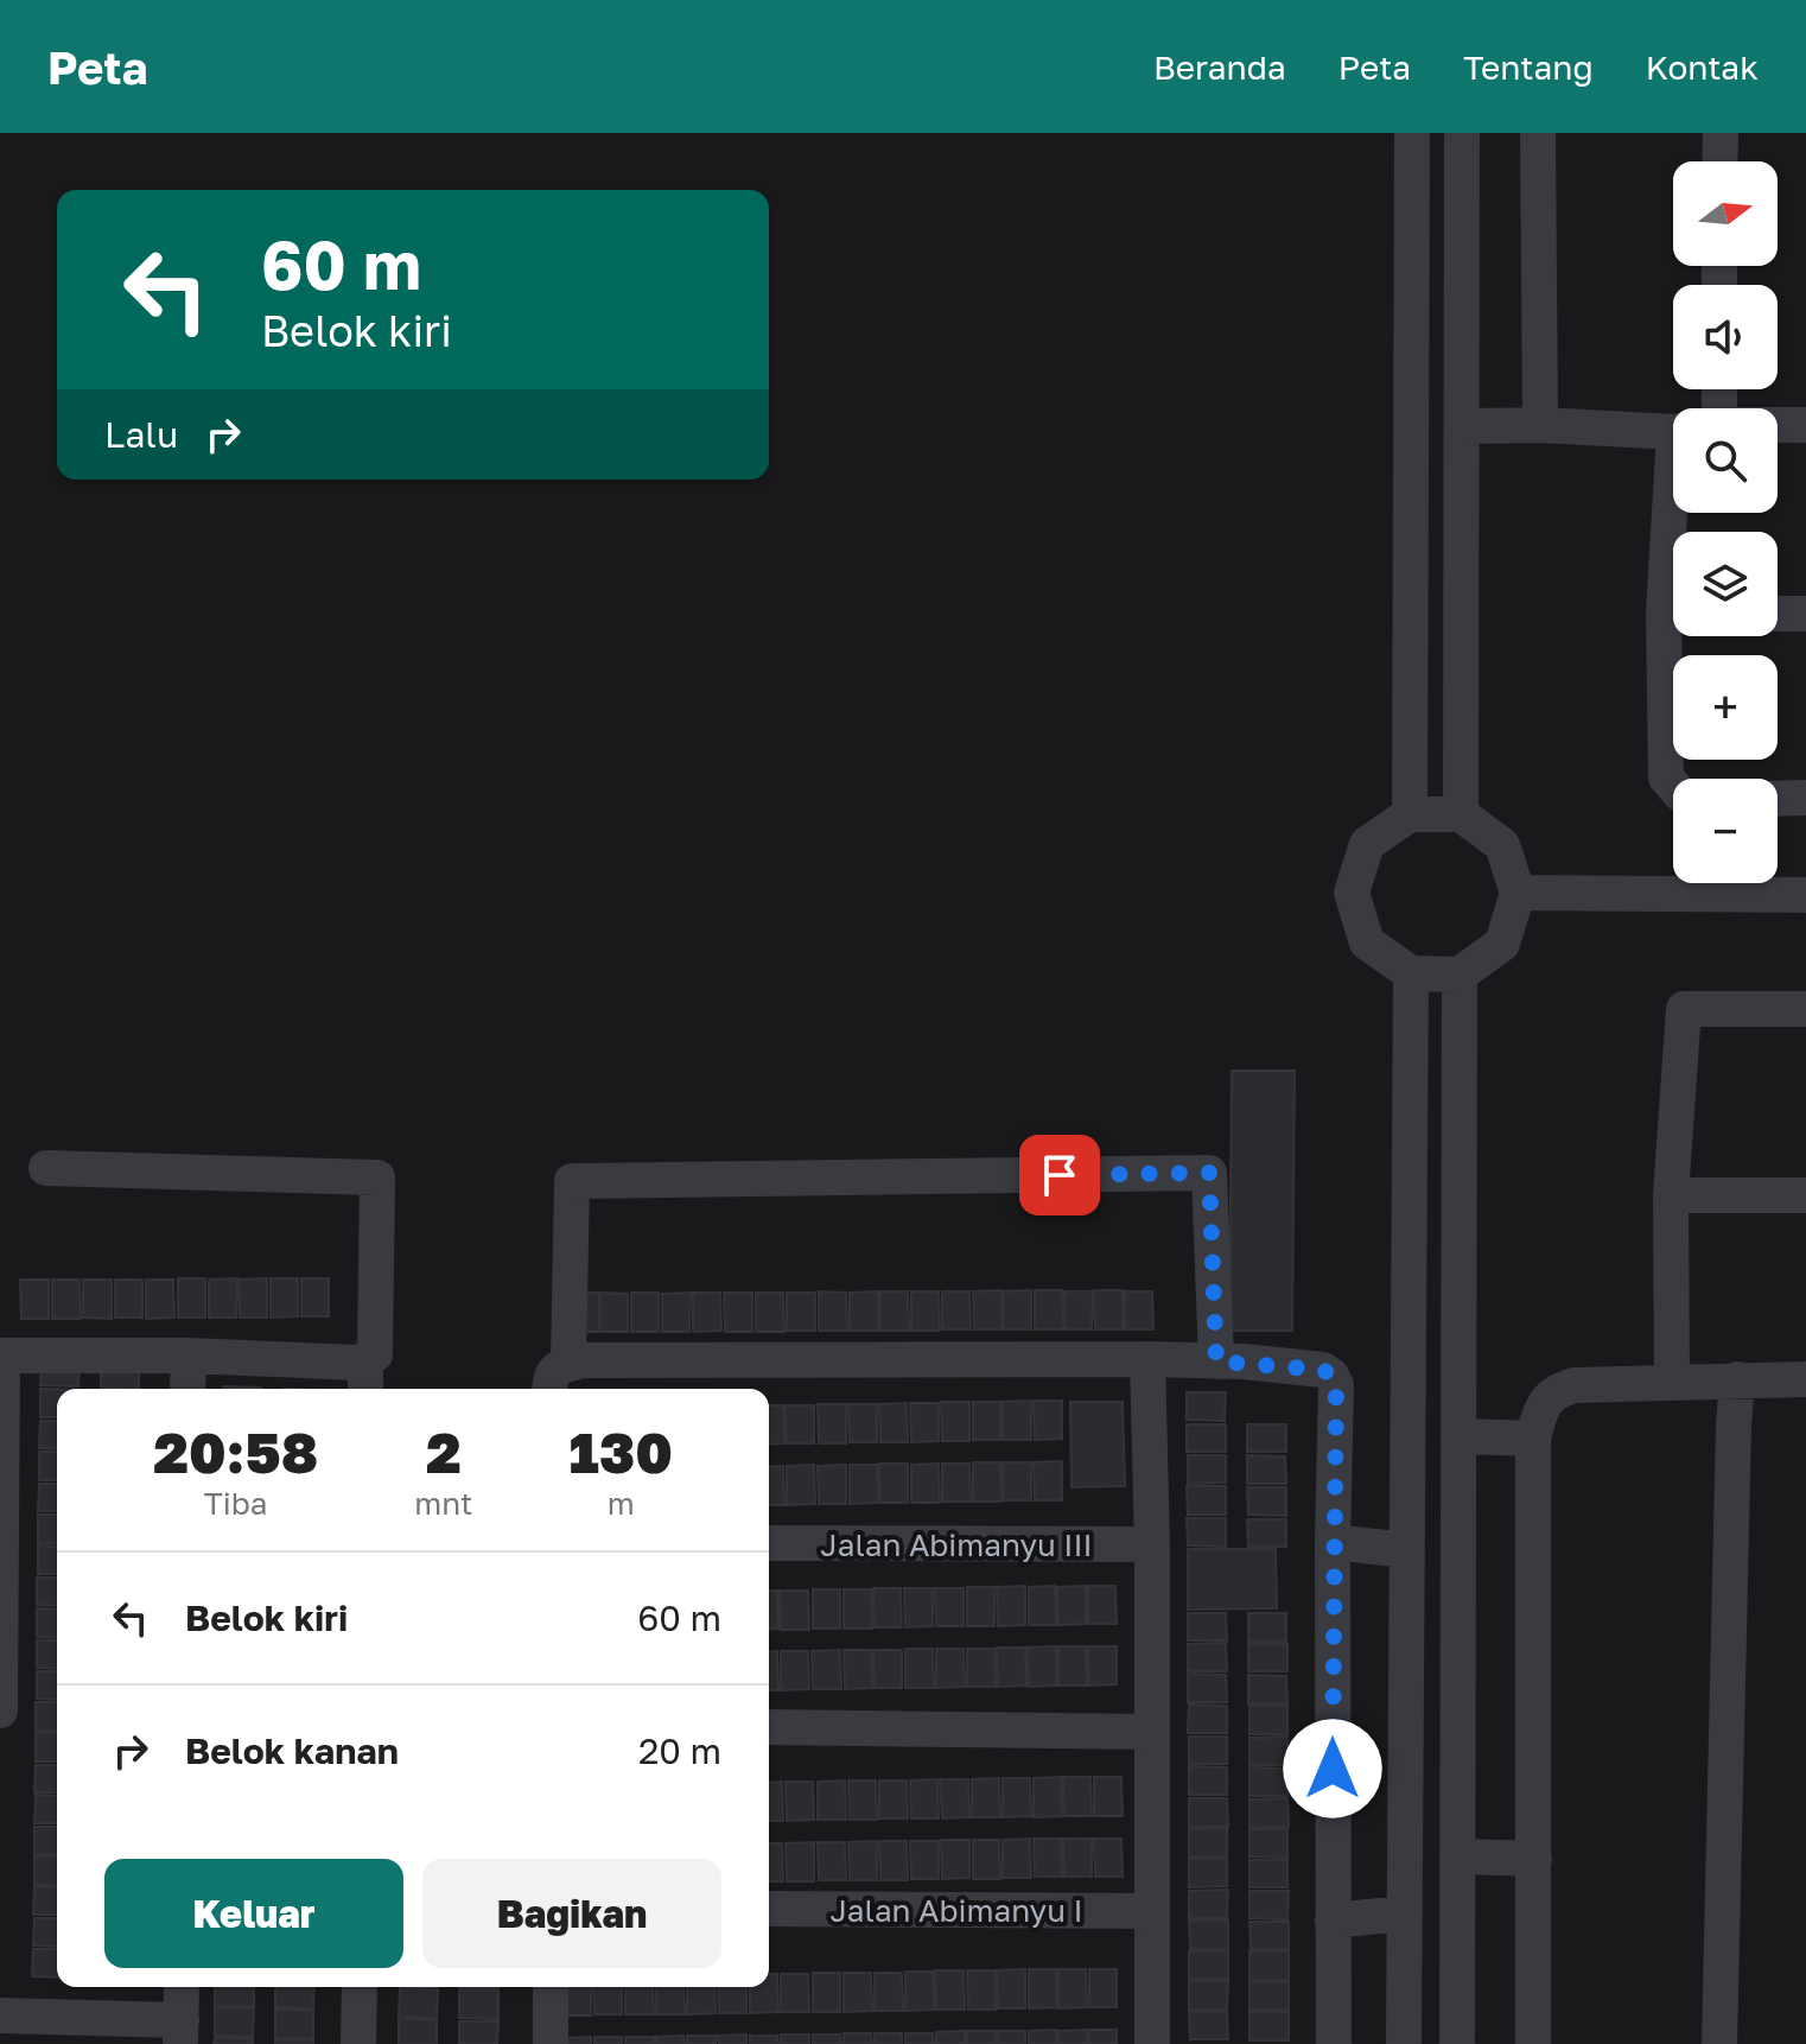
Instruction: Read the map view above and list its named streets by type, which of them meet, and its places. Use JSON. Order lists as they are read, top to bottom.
{
  "streets": {
    "street": ["Jalan Abimanyu III", "Jalan Abimanyu I"]
  },
  "north": "right",
  "page": {
    "header": "Peta",
    "nav": [
      "Beranda",
      "Peta",
      "Tentang",
      "Kontak"
    ],
    "map_buttons": ["+", "−"],
    "turn": ["60 m", "Belok kiri"],
    "then": "Lalu",
    "eta": [
      "20:58",
      "Tiba",
      "2",
      "mnt",
      "130",
      "m"
    ],
    "list": [
      {
        "name": "Belok kiri",
        "value": "60 m"
      },
      {
        "name": "Belok kanan",
        "value": "20 m"
      }
    ],
    "buttons": ["Keluar", "Bagikan"]
  }
}
